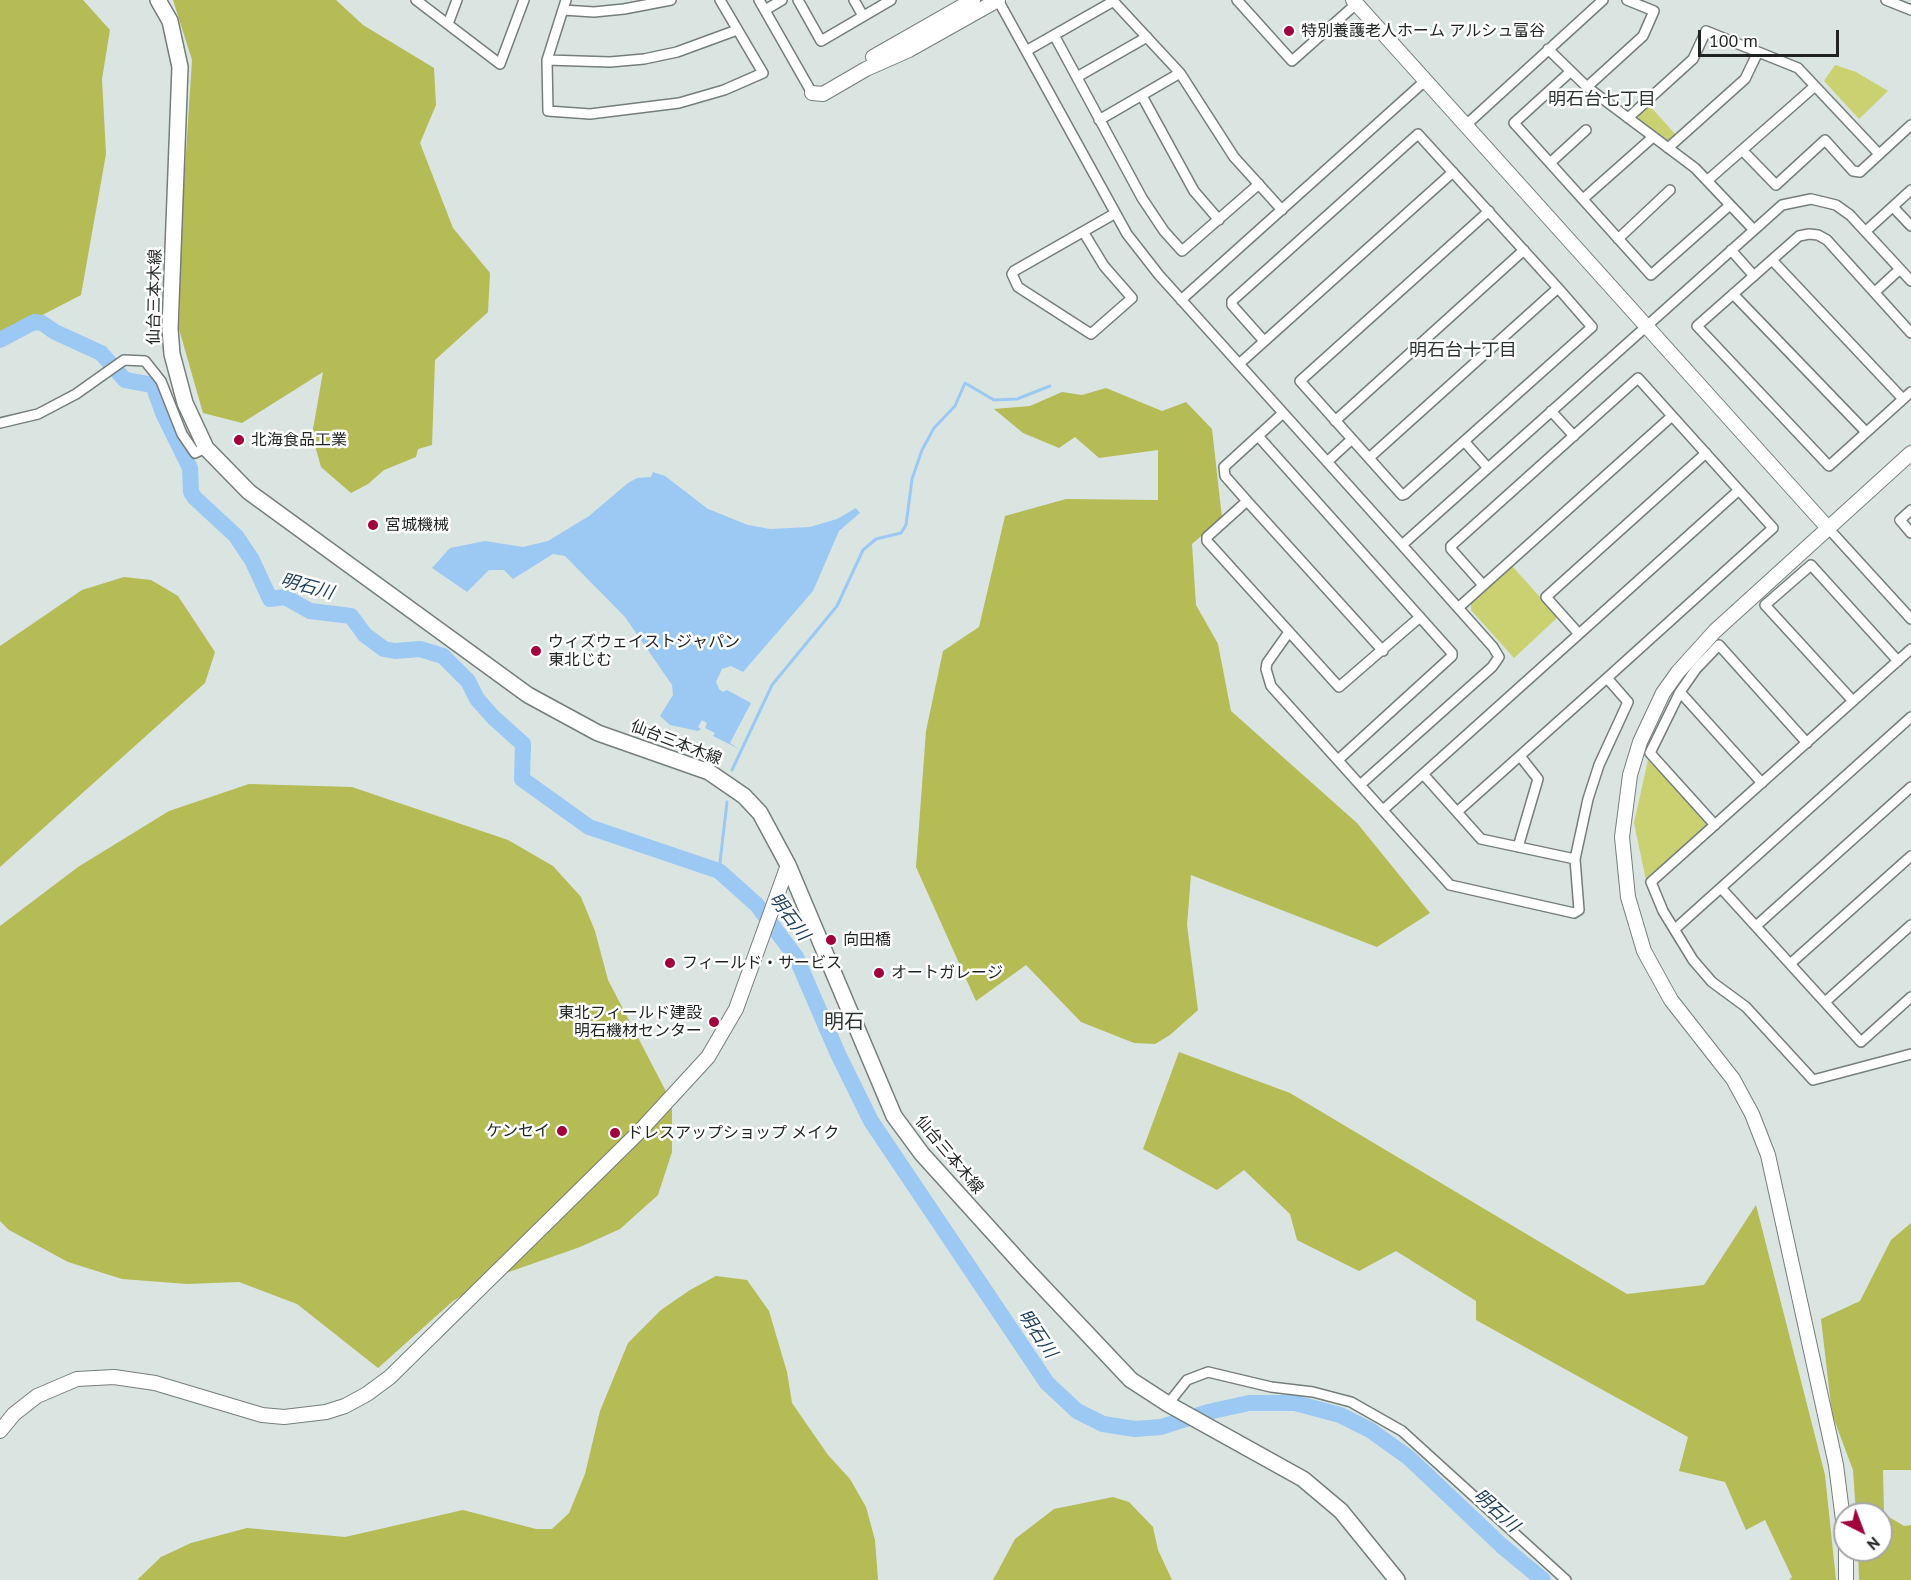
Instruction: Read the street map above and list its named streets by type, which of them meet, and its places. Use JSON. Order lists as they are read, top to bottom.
{
  "streets": {
    "main road": ["仙台三本木線"]
  },
  "districts": ["明石台七丁目", "明石台十丁目", "明石"],
  "water": ["明石川"],
  "places": [
    "特別養護老人ホーム アルシュ富谷",
    "北海食品工業",
    "宮城機械",
    "ウィズウェイストジャパン 東北じむ",
    "向田橋",
    "フィールド・サービス",
    "オートガレージ",
    "東北フィールド建設 明石機材センター",
    "ケンセイ",
    "ドレスアップショップ メイク"
  ],
  "scale_bar": "100 m",
  "north": "bottom right"
}
